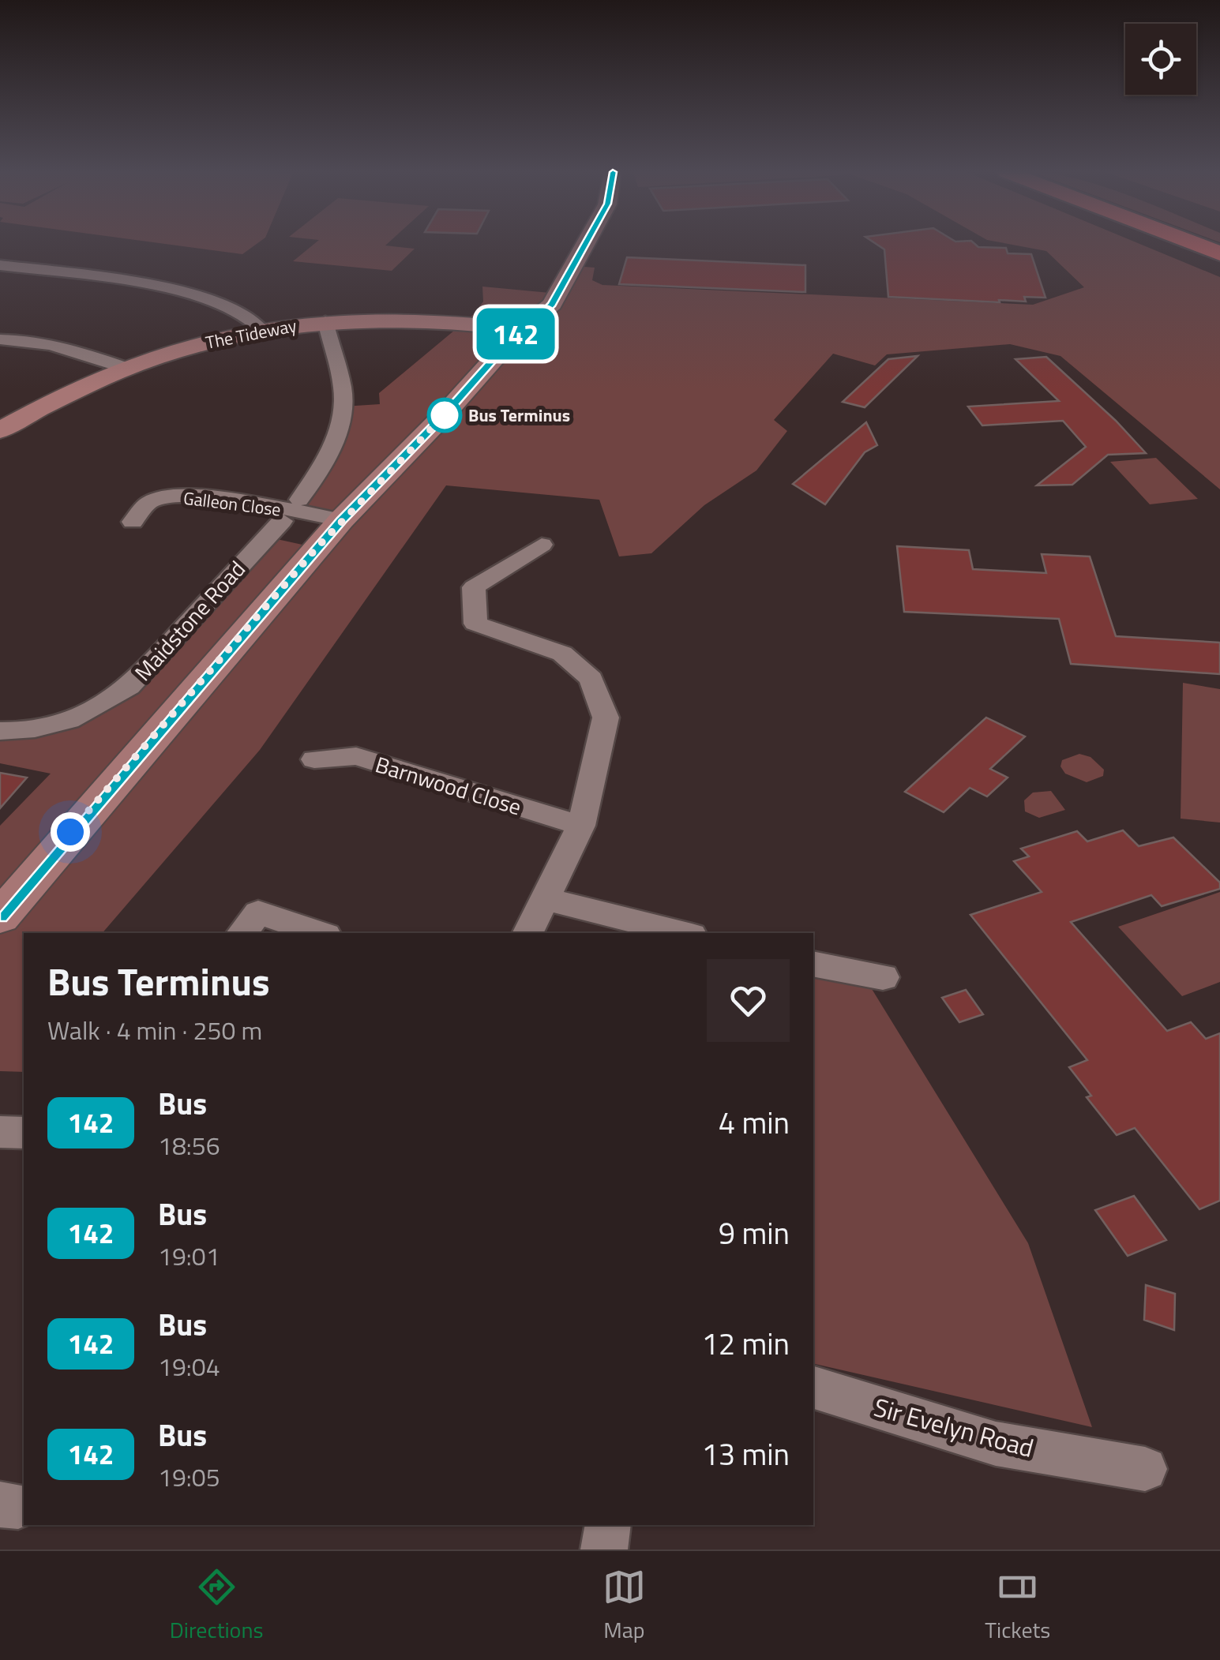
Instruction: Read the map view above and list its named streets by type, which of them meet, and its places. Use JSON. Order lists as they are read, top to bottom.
{
  "streets": {
    "main road": ["The Tideway"],
    "street": [
      "Galleon Close",
      "Maidstone Road",
      "Barnwood Close",
      "Sir Evelyn Road"
    ]
  },
  "places": ["Bus Terminus"],
  "lines": ["bus line 142"],
  "page": {
    "on_map": "142",
    "heading": ["Bus Terminus", "Walk · 4 min · 250 m"],
    "list": [
      {
        "mark": "142",
        "name": "Bus",
        "note": "18:56",
        "value": "4 min"
      },
      {
        "mark": "142",
        "name": "Bus",
        "note": "19:01",
        "value": "9 min"
      },
      {
        "mark": "142",
        "name": "Bus",
        "note": "19:04",
        "value": "12 min"
      },
      {
        "mark": "142",
        "name": "Bus",
        "note": "19:05",
        "value": "13 min"
      }
    ],
    "tabs": ["Directions", "Map", "Tickets"]
  }
}
